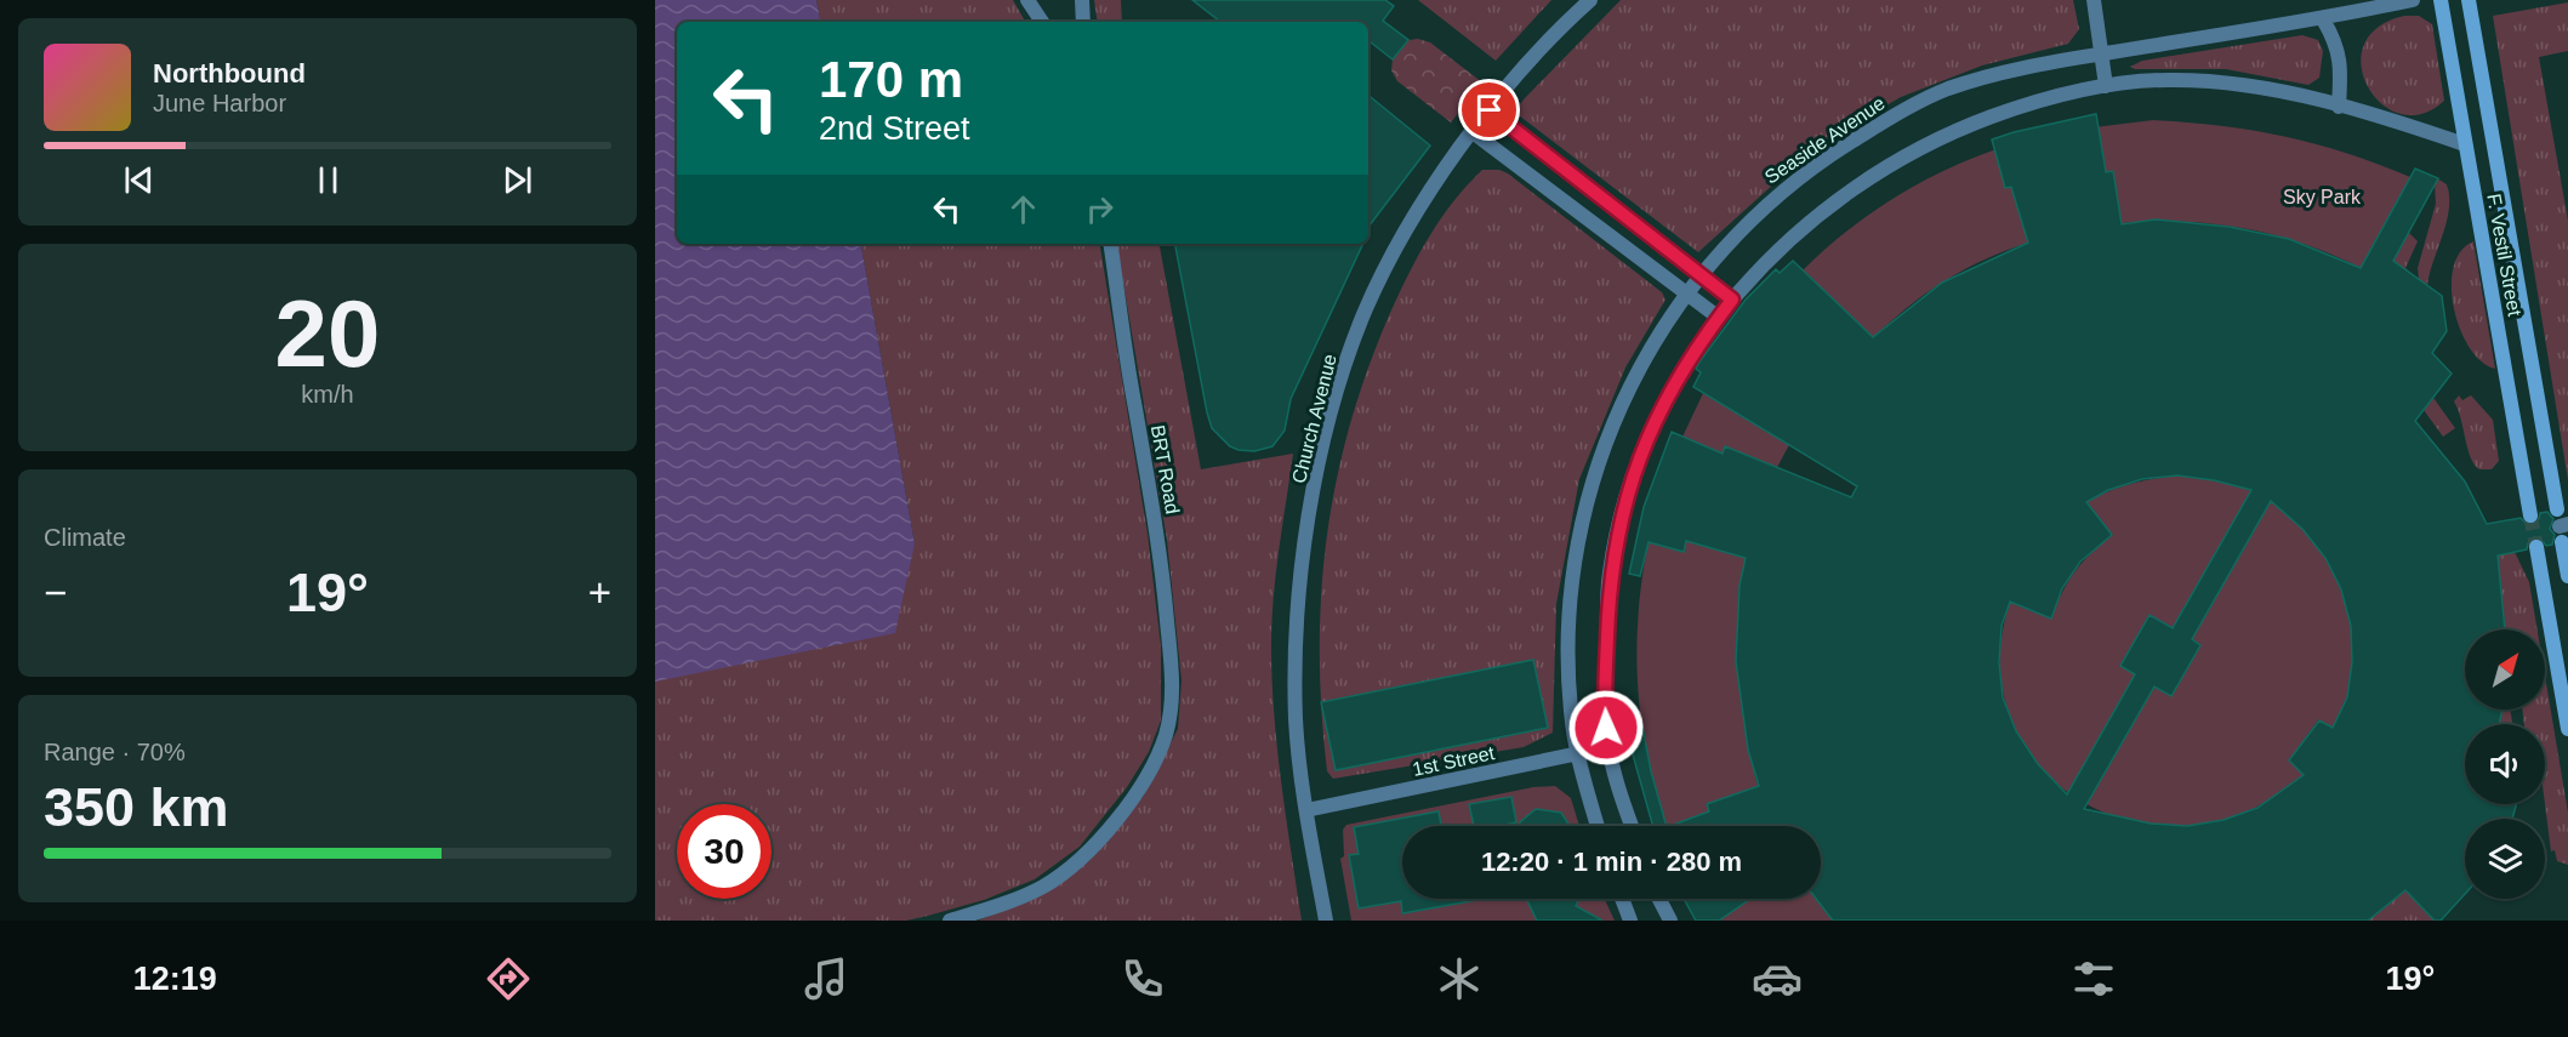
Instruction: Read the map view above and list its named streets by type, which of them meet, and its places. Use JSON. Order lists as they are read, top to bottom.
{
  "streets": {
    "main road": ["F. Vestil Street"],
    "street": [
      "Seaside Avenue",
      "Church Avenue",
      "BRT Road",
      "1st Street"
    ]
  },
  "crossings": [
    ["Seaside Avenue", "1st Street"],
    ["Church Avenue", "1st Street"]
  ],
  "parks": ["Sky Park"],
  "north": "top right",
  "page": {
    "turn": ["170 m", "2nd Street"],
    "song": ["Northbound", "June Harbor"],
    "tile": [
      ["20", "km/h"],
      "Climate",
      ["Range · 70%", "350 km"]
    ],
    "heat": ["−", "19°", "+"],
    "limit": "30",
    "trip": "12:20 · 1 min · 280 m",
    "tabs": ["12:19", "19°"]
  }
}
